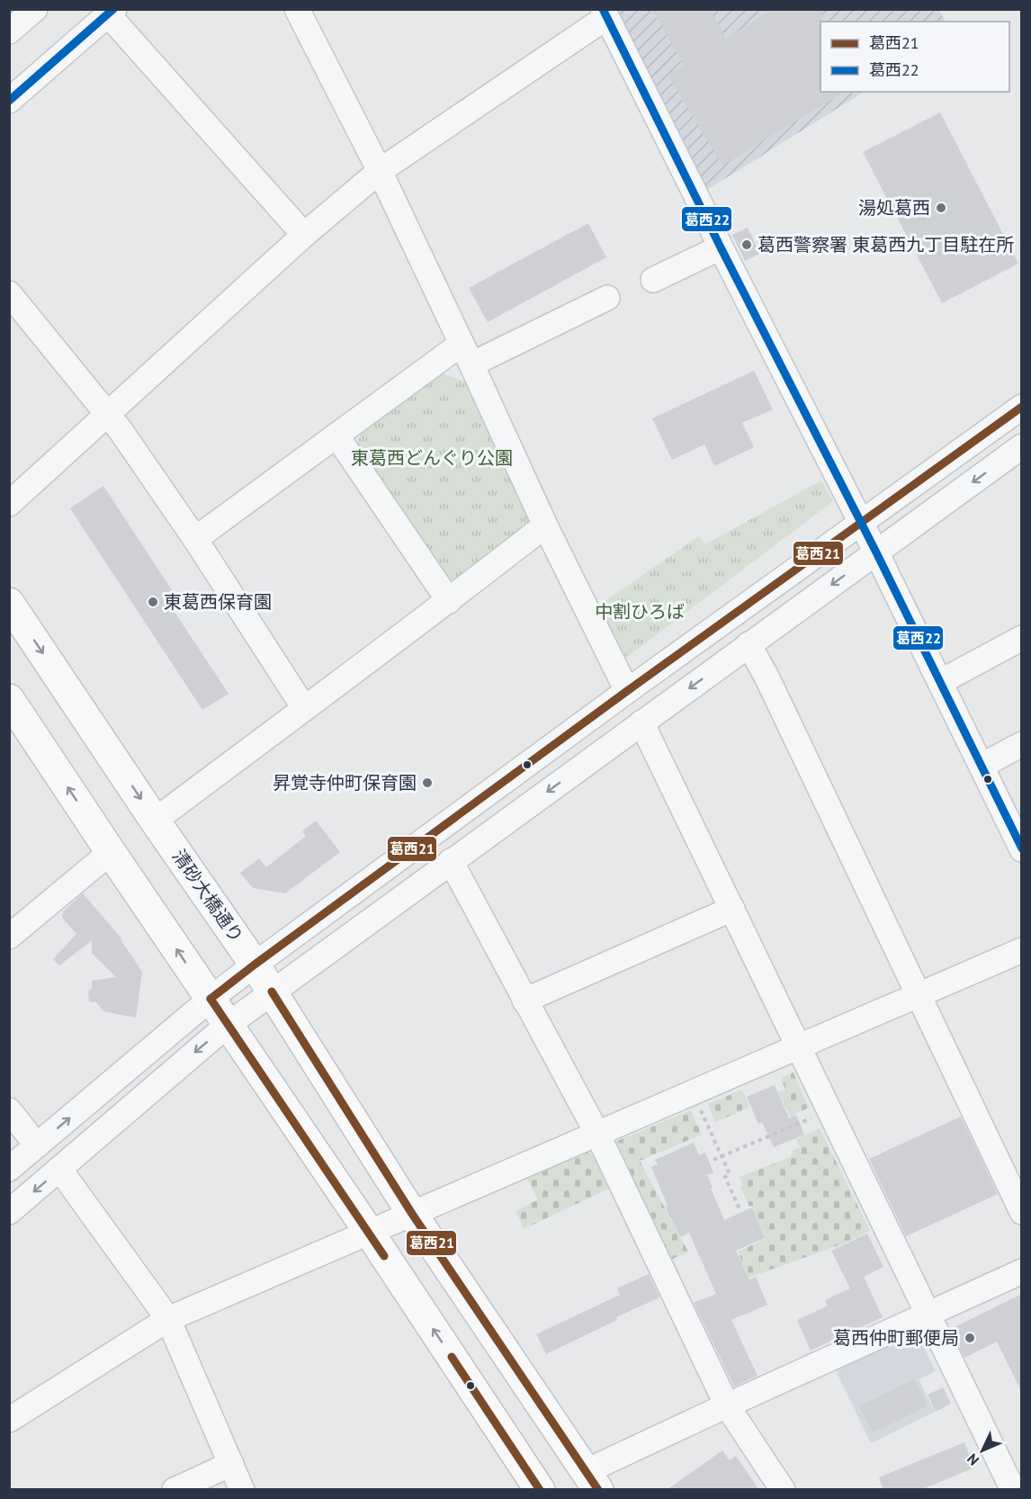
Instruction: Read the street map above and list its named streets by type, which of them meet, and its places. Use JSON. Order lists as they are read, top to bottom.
{
  "streets": {
    "main road": ["清砂大橋通り"]
  },
  "parks": ["東葛西どんぐり公園", "中割ひろば"],
  "places": [
    "湯処葛西",
    "葛西警察署 東葛西九丁目駐在所",
    "東葛西保育園",
    "昇覚寺仲町保育園",
    "葛西仲町郵便局"
  ],
  "lines": ["transit line 葛西22", "transit line 葛西21"],
  "legend": ["葛西21", "葛西22"],
  "north": "bottom left"
}
